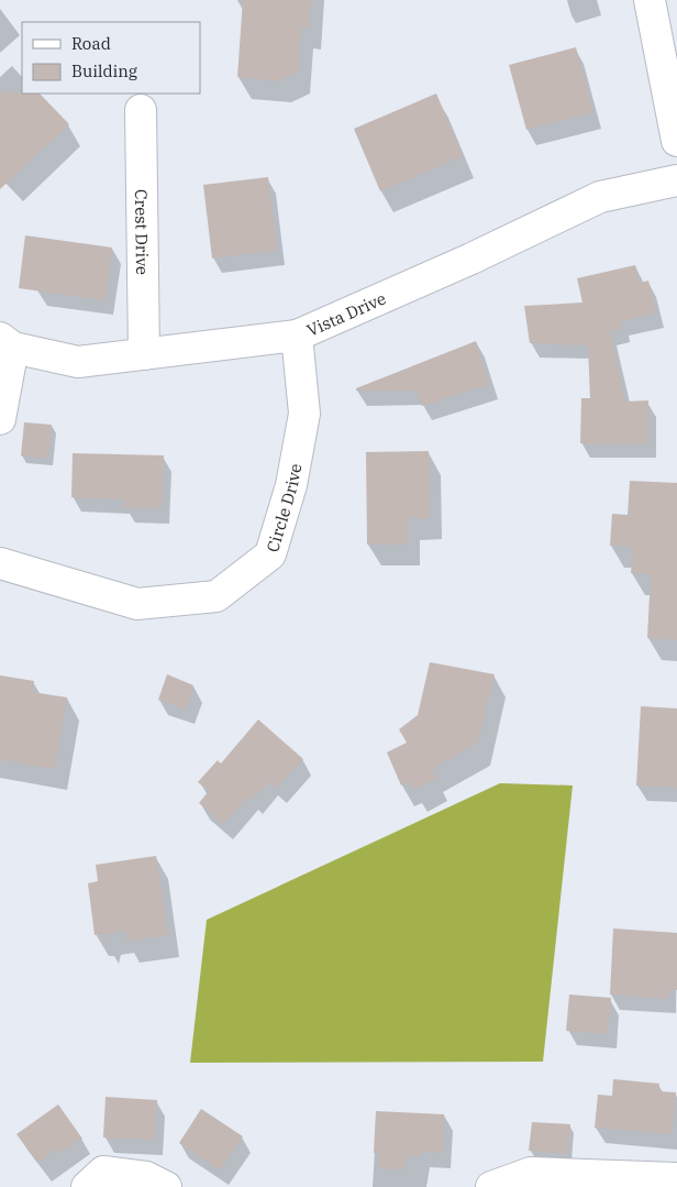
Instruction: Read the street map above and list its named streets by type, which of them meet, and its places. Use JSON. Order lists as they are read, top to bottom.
{
  "streets": {
    "street": ["Crest Drive", "Vista Drive", "Circle Drive"]
  },
  "crossings": [
    ["Crest Drive", "Vista Drive"],
    ["Vista Drive", "Circle Drive"]
  ],
  "legend": ["Road", "Building"]
}
